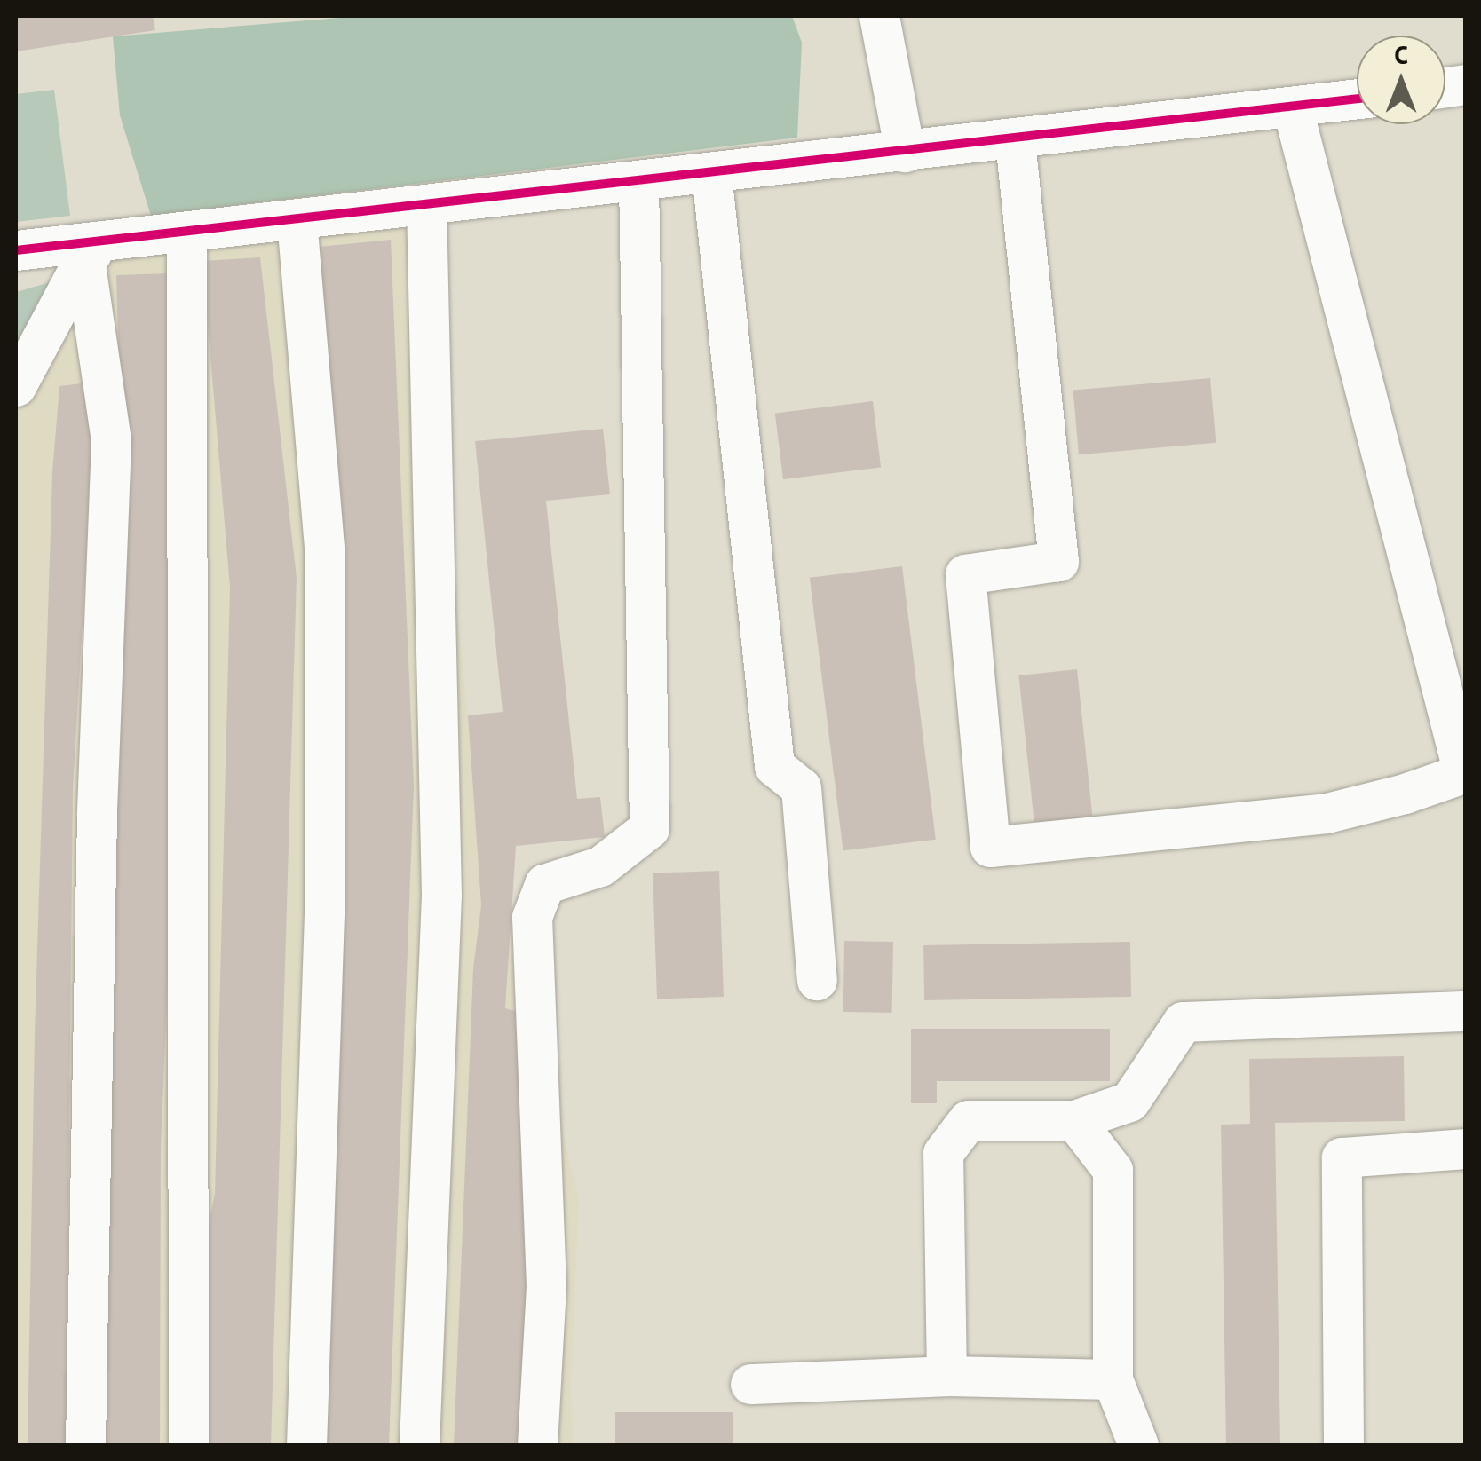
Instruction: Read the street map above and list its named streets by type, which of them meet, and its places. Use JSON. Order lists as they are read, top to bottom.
{
  "north": "top"
}
